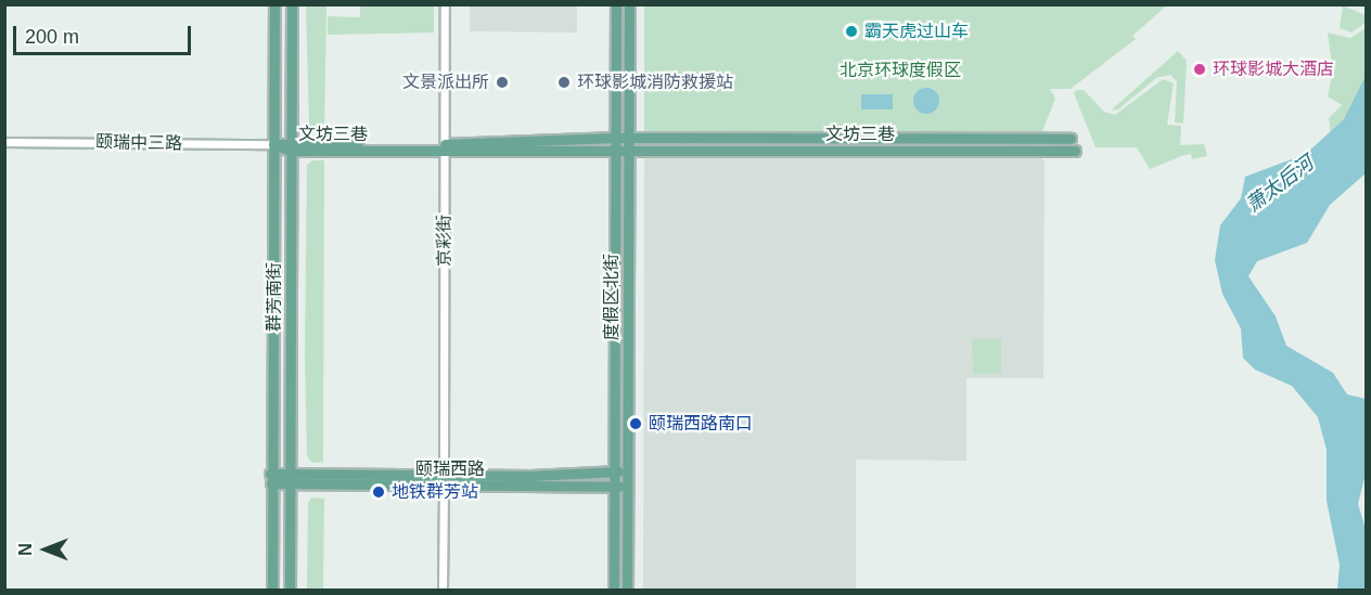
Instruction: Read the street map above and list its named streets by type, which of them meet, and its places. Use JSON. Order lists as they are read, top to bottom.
{
  "streets": {
    "main road": [
      "文坊三巷",
      "群芳南街",
      "度假区北街",
      "颐瑞西路"
    ],
    "street": ["颐瑞中三路", "京彩街"]
  },
  "crossings": [
    ["文坊三巷", "颐瑞中三路"],
    ["文坊三巷", "京彩街"],
    ["文坊三巷", "群芳南街"],
    ["文坊三巷", "度假区北街"],
    ["颐瑞中三路", "群芳南街"],
    ["京彩街", "颐瑞西路"],
    ["群芳南街", "颐瑞西路"],
    ["度假区北街", "颐瑞西路"]
  ],
  "water": ["萧太后河"],
  "parks": ["北京环球度假区"],
  "places": [
    "霸天虎过山车",
    "环球影城大酒店",
    "文景派出所",
    "环球影城消防救援站",
    "颐瑞西路南口",
    "地铁群芳站"
  ],
  "scale_bar": "200 m",
  "north": "left"
}
